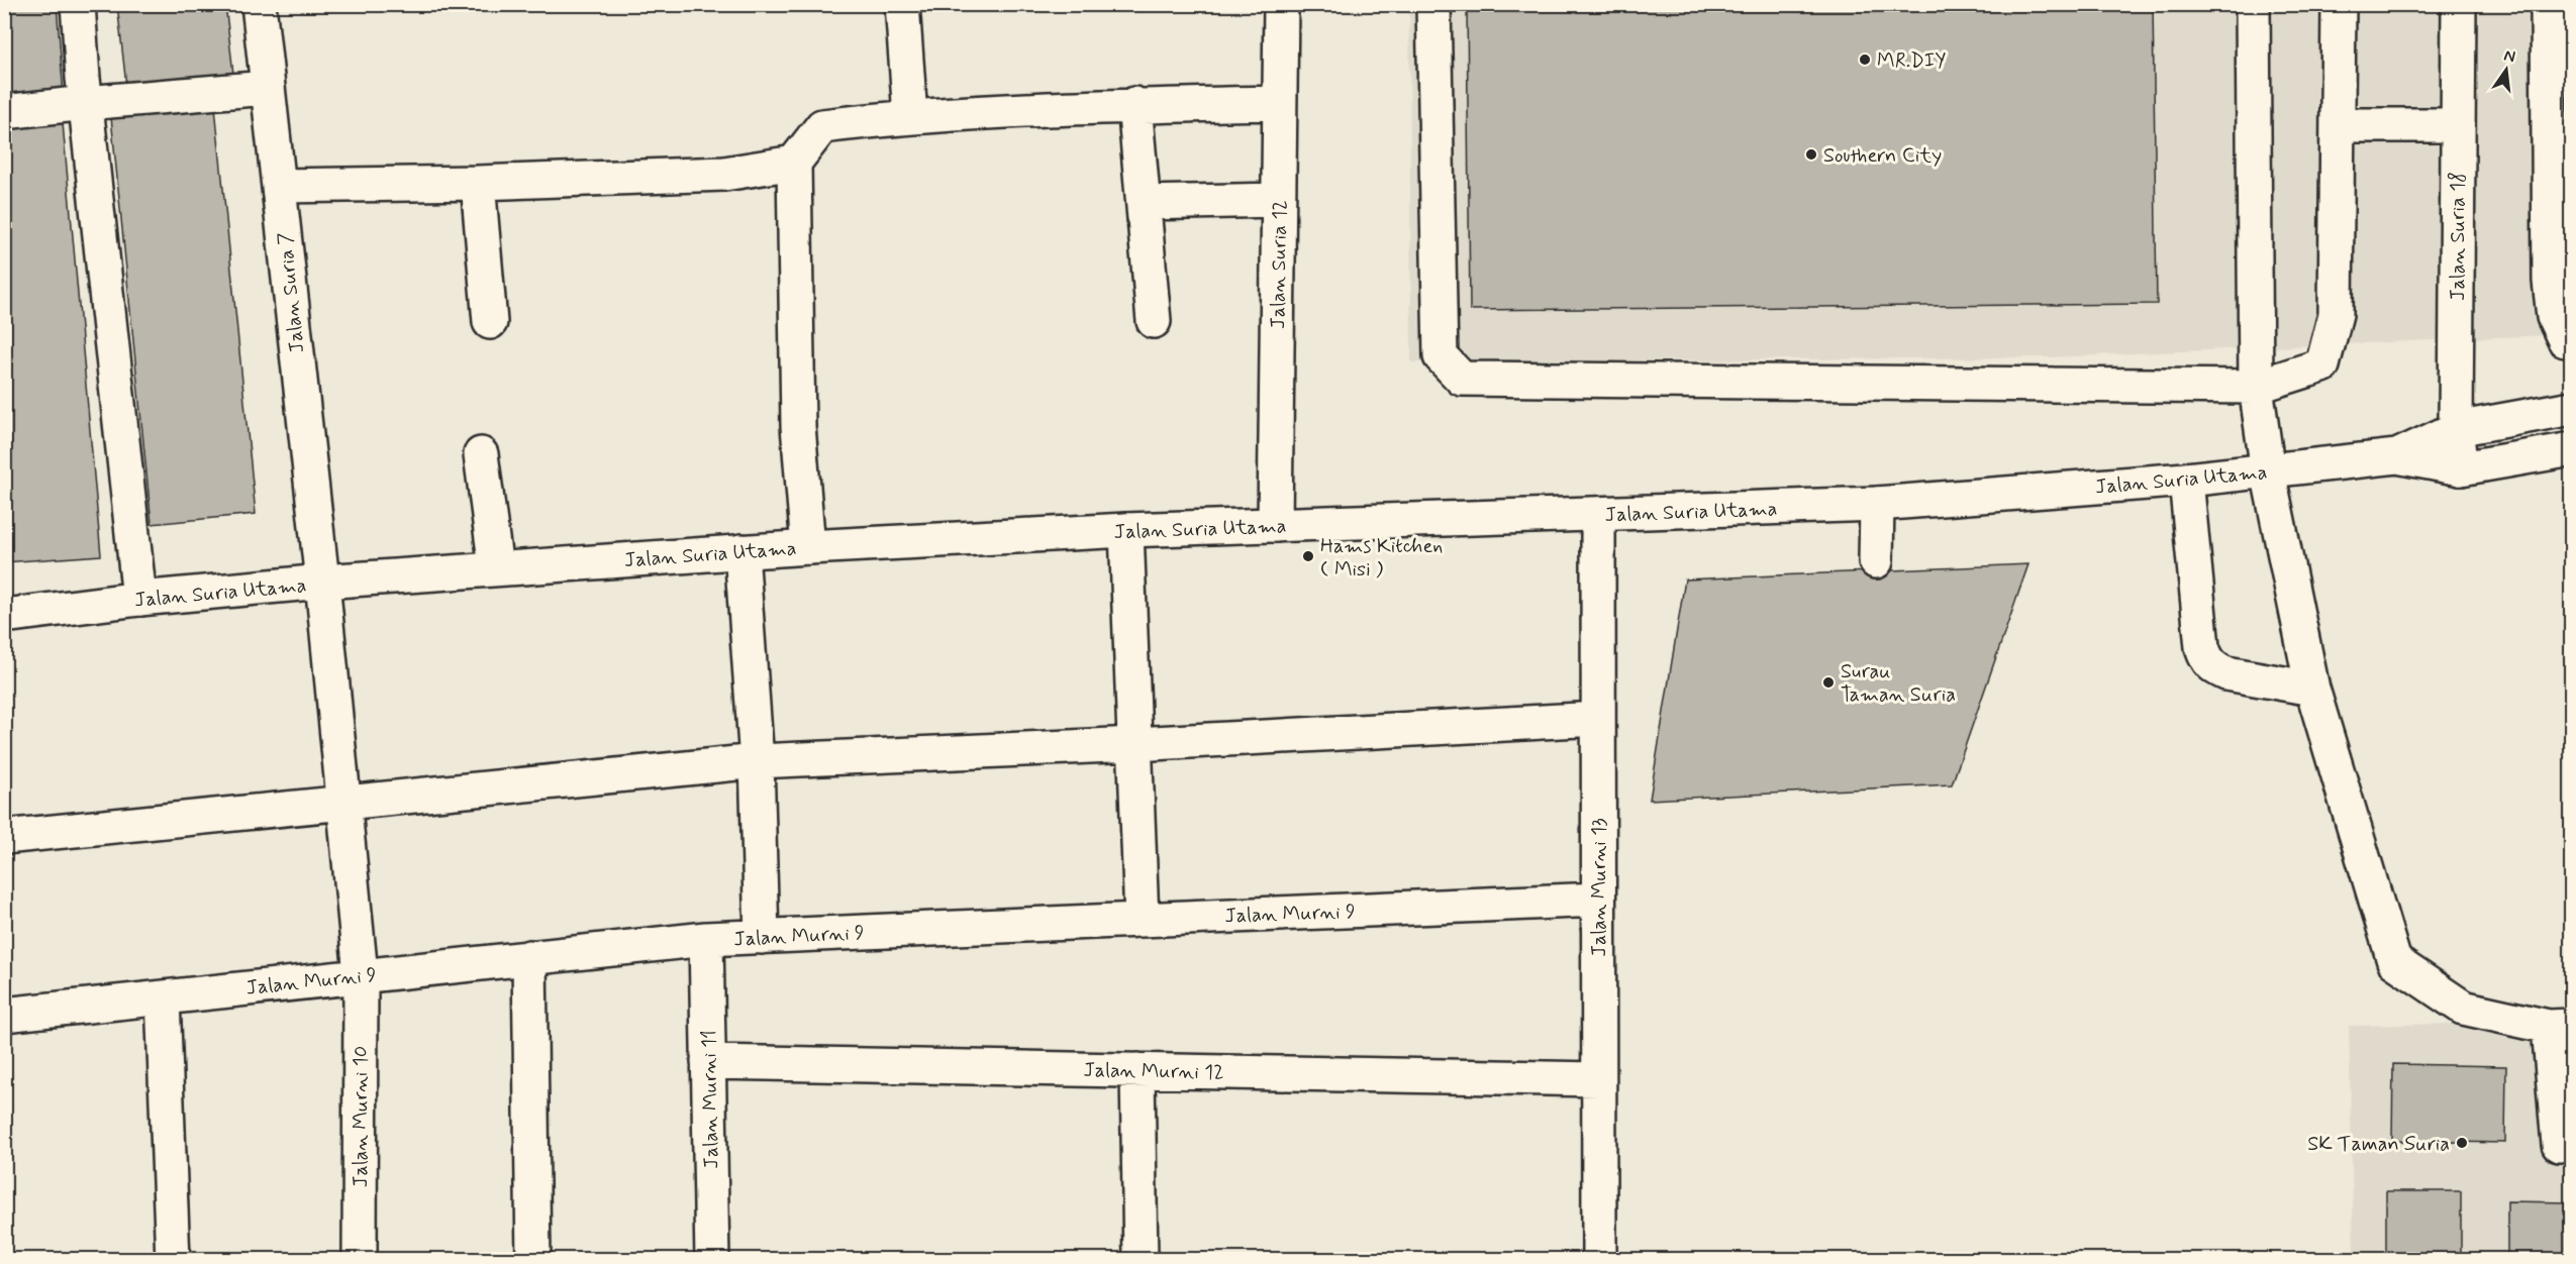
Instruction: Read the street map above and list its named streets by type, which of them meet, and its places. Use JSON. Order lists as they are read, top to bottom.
{
  "streets": {
    "street": [
      "Jalan Suria 18",
      "Jalan Suria 12",
      "Jalan Suria 7",
      "Jalan Suria Utama",
      "Jalan Murni 13",
      "Jalan Murni 9",
      "Jalan Murni 12",
      "Jalan Murni 11",
      "Jalan Murni 10"
    ]
  },
  "crossings": [
    ["Jalan Suria 18", "Jalan Suria Utama"],
    ["Jalan Suria 12", "Jalan Suria Utama"],
    ["Jalan Suria 7", "Jalan Suria Utama"],
    ["Jalan Suria 7", "Jalan Murni 10"],
    ["Jalan Suria Utama", "Jalan Murni 13"],
    ["Jalan Murni 13", "Jalan Murni 9"],
    ["Jalan Murni 13", "Jalan Murni 12"],
    ["Jalan Murni 9", "Jalan Murni 11"],
    ["Jalan Murni 9", "Jalan Murni 10"],
    ["Jalan Murni 12", "Jalan Murni 11"]
  ],
  "places": [
    "MR.DIY",
    "Southern City",
    "Hams Kitchen ( Misi )",
    "Surau Taman Suria",
    "SK Taman Suria"
  ],
  "north": "top"
}
